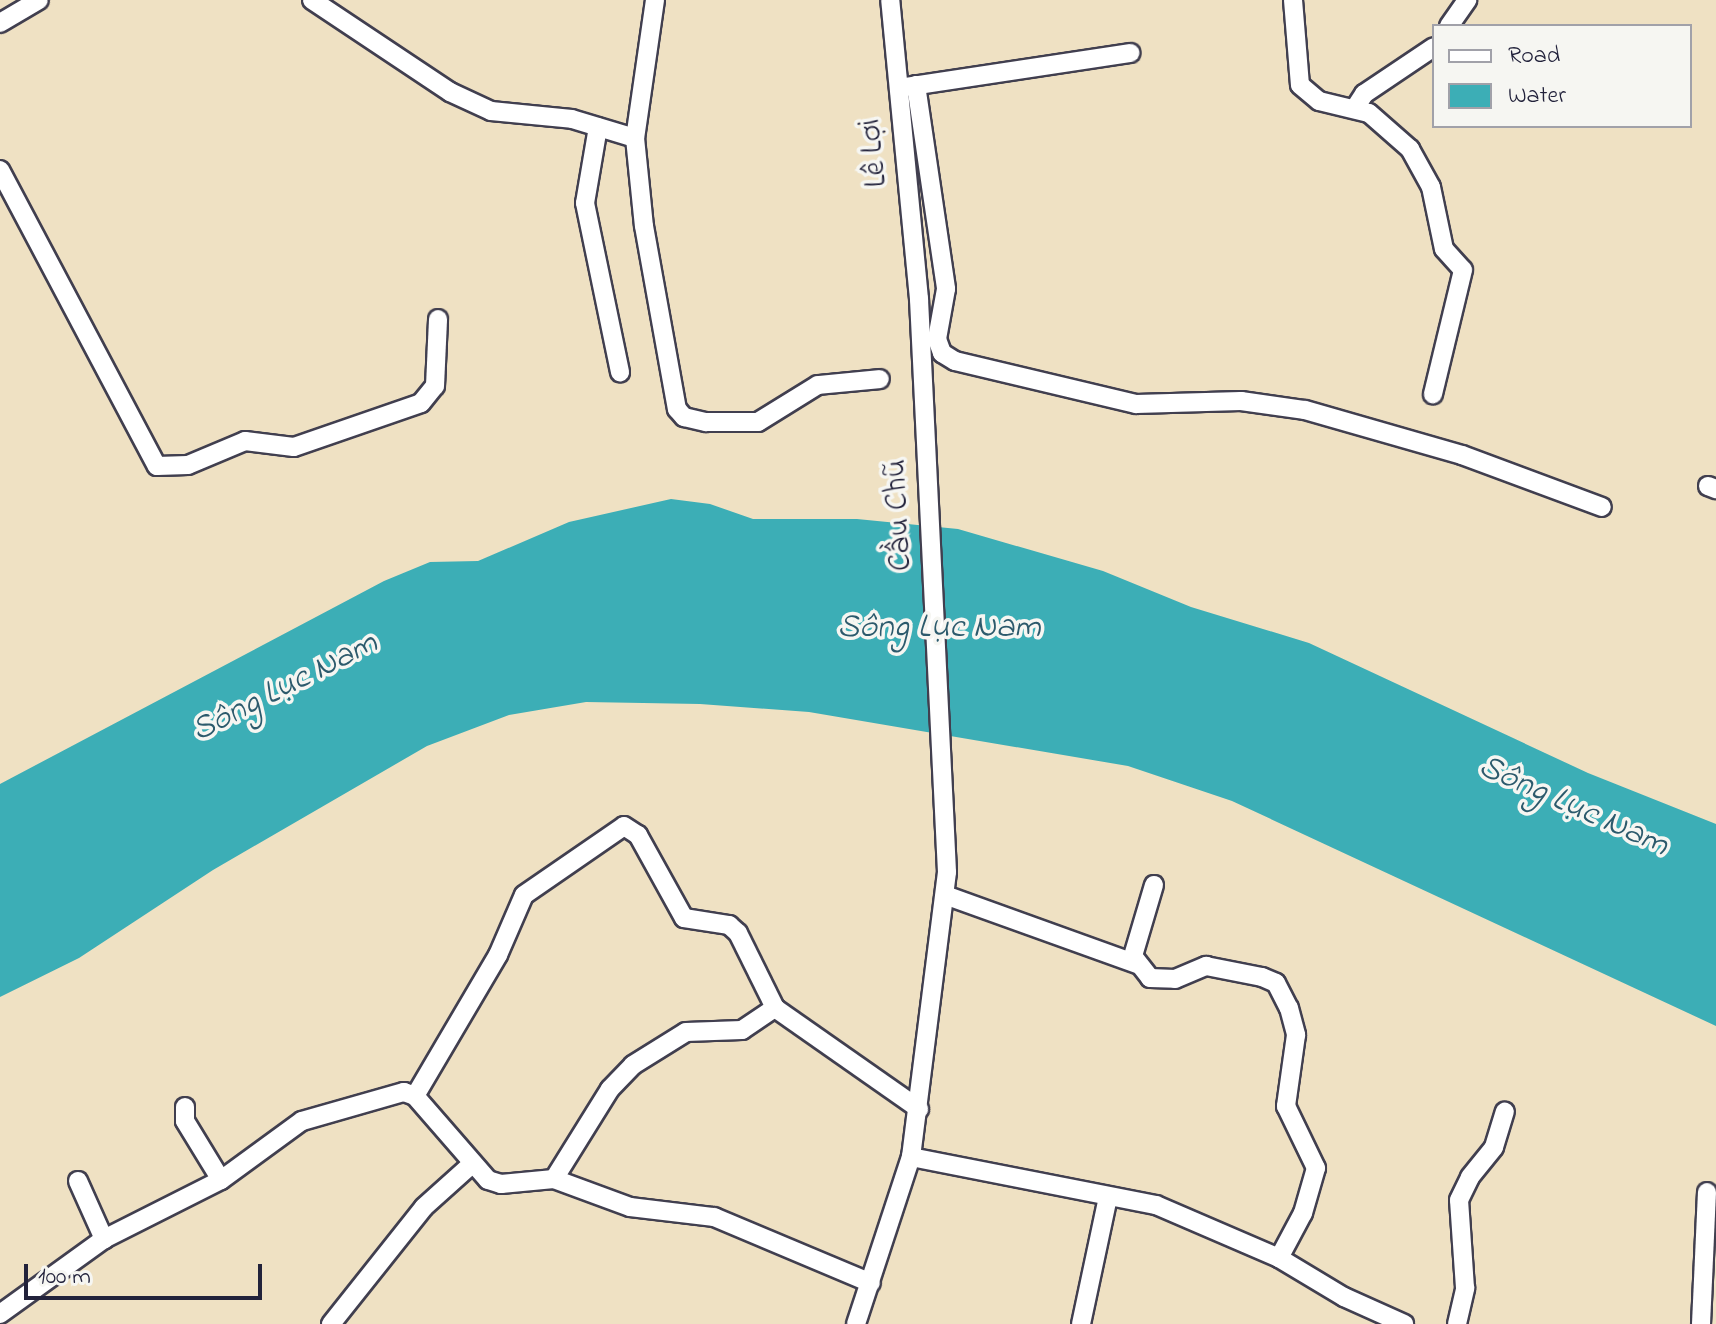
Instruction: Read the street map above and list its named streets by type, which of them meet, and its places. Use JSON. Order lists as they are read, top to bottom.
{
  "streets": {
    "street": ["Lê Lợi", "Cầu Chũ"]
  },
  "crossings": [
    ["Lê Lợi", "Cầu Chũ"]
  ],
  "water": ["Sông Lục Nam"],
  "legend": ["Road", "Water"],
  "scale_bar": "100 m"
}
